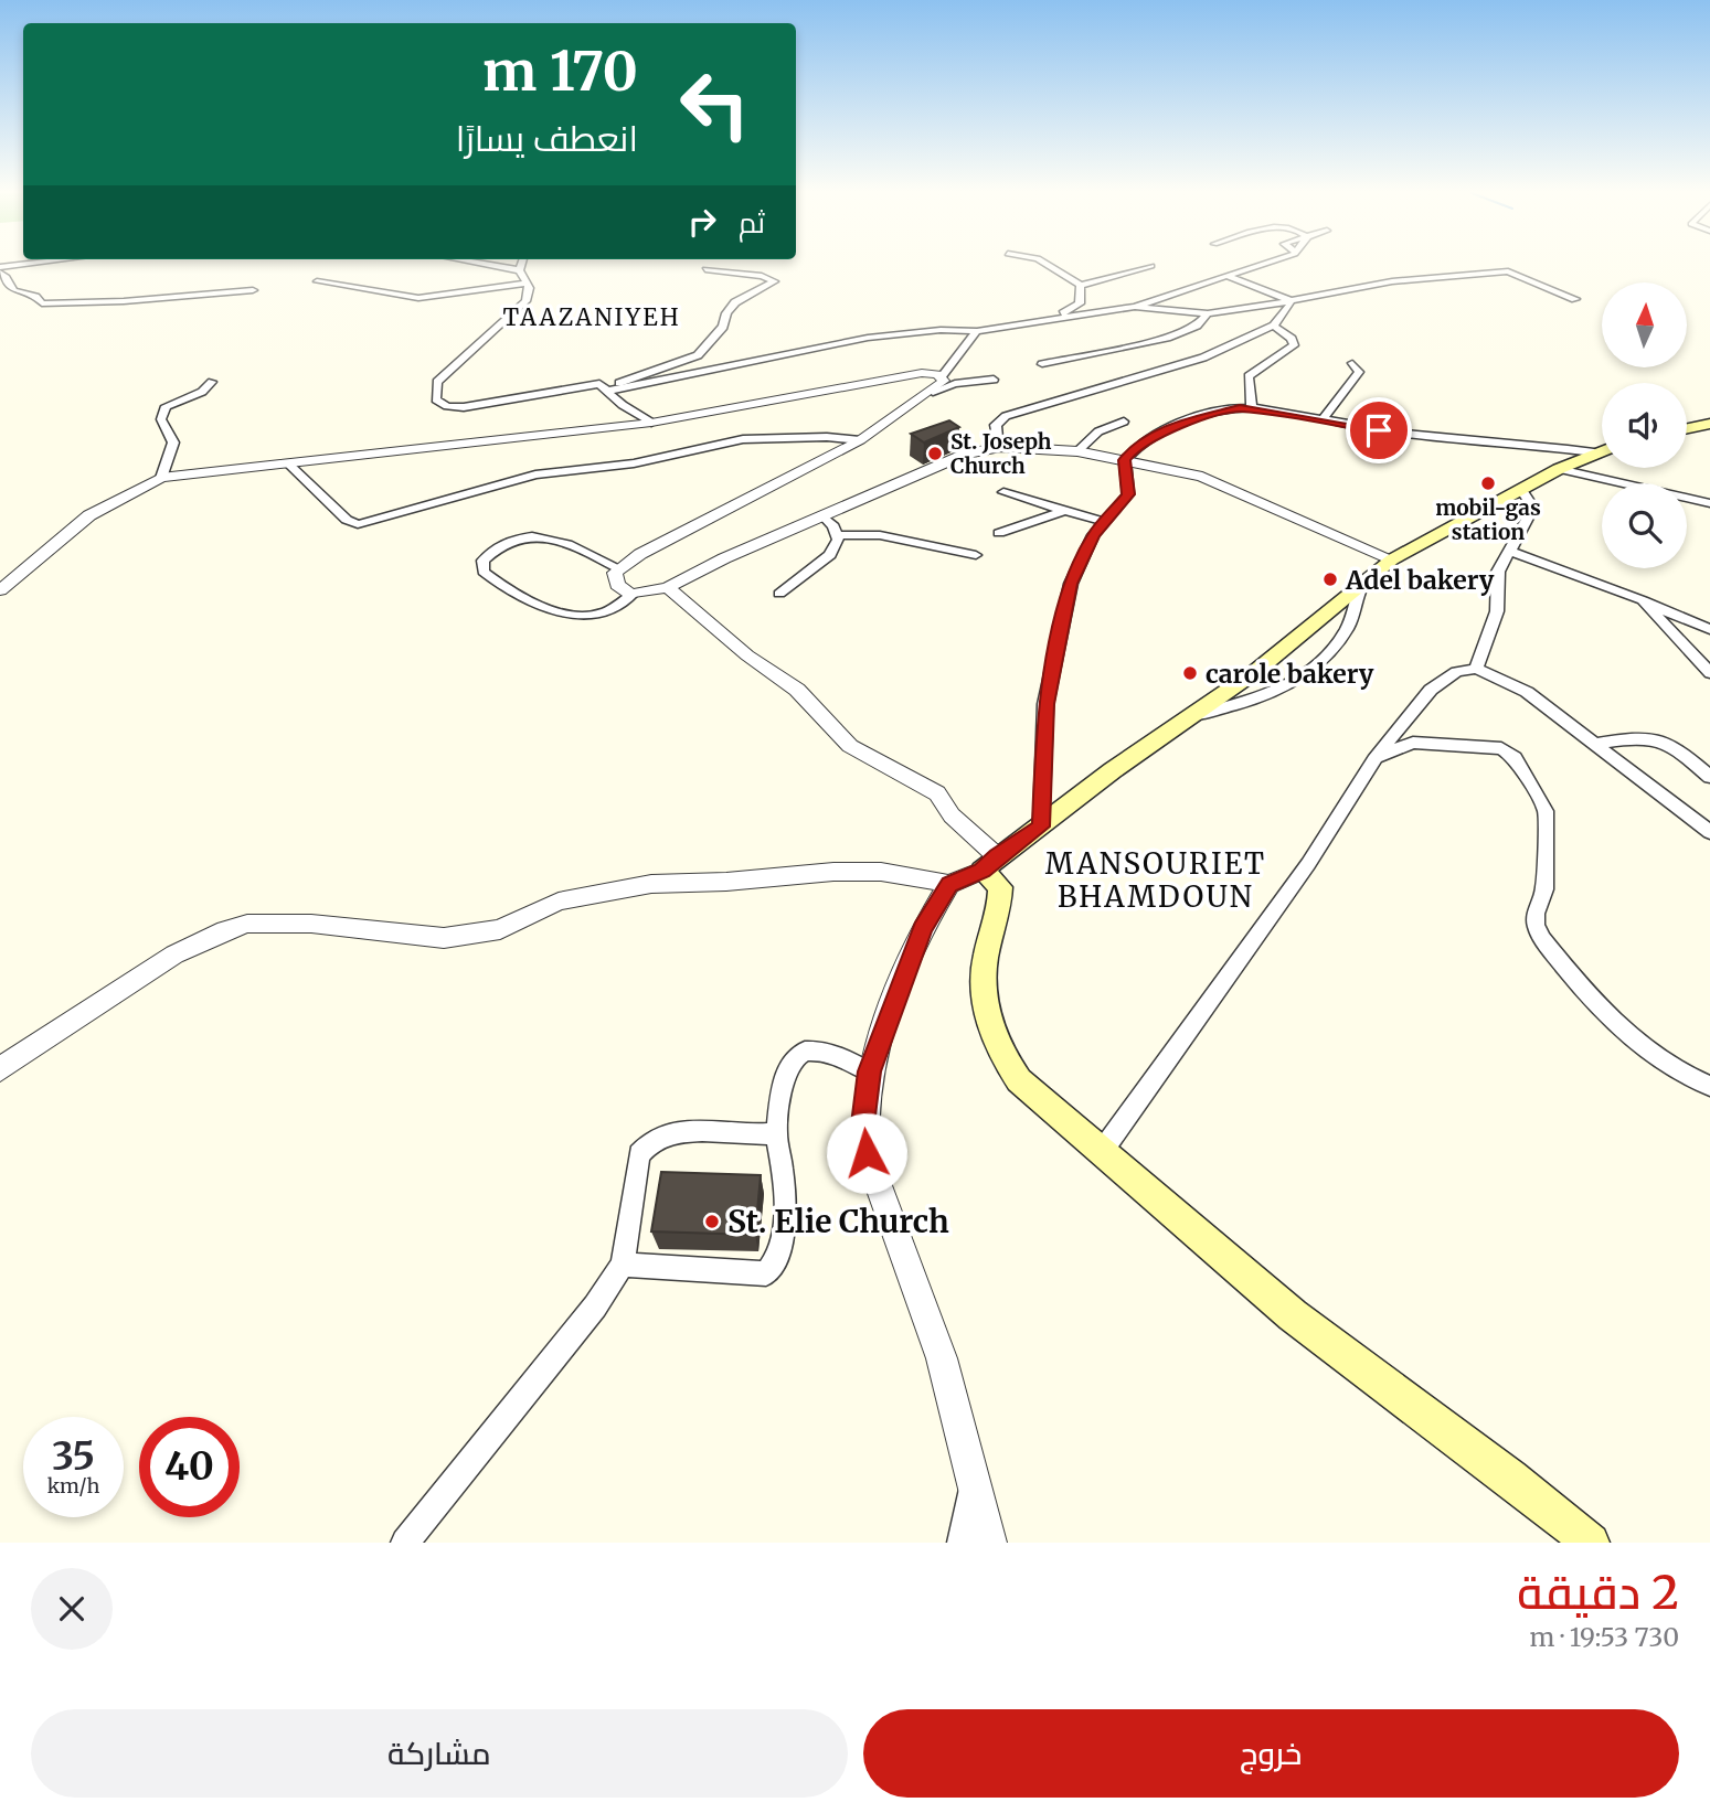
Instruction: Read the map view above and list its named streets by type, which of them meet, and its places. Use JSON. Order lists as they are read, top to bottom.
{
  "districts": ["TAAZANIYEH", "MANSOURIET BHAMDOUN"],
  "places": [
    "St. Joseph Church",
    "mobil-gas station",
    "Adel bakery",
    "carole bakery",
    "St. Elie Church"
  ],
  "north": "top",
  "page": {
    "turn": ["170 m", "انعطف يسارًا"],
    "then": "ثم",
    "speed": "35 km/h",
    "limit": "40",
    "heading": ["2 دقيقة", "730 m · 19:53"],
    "buttons": ["خروج", "مشاركة"]
  }
}
